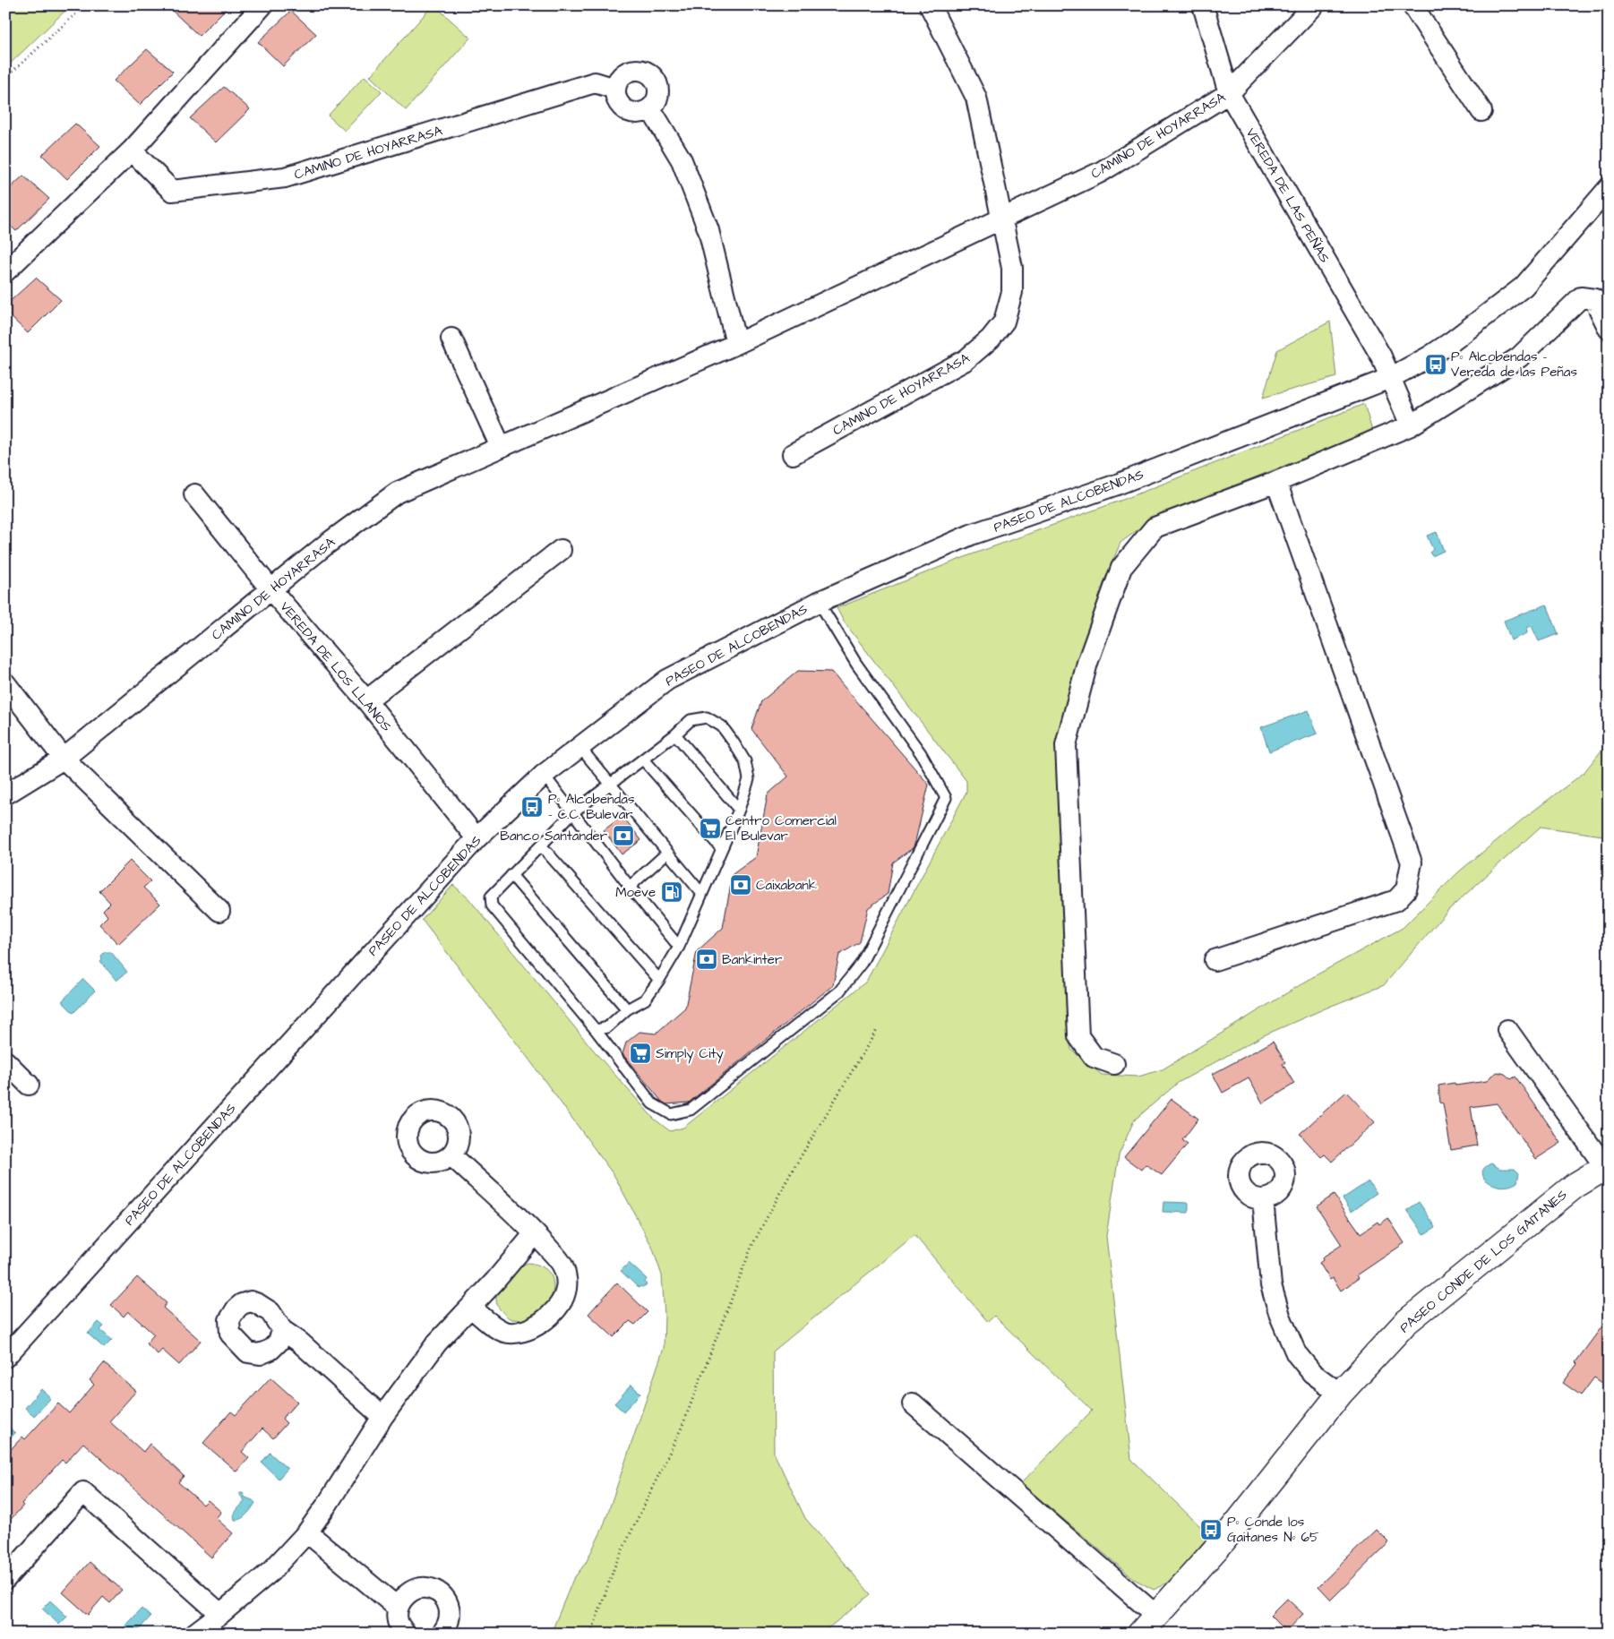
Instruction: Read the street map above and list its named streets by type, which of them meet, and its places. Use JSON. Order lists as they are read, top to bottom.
{
  "streets": {
    "street": [
      "CAMINO DE HOYARRASA",
      "VEREDA DE LAS PEÑAS",
      "PASEO DE ALCOBENDAS",
      "VEREDA DE LOS LLANOS",
      "PASEO CONDE DE LOS GAITANES"
    ]
  },
  "crossings": [
    ["CAMINO DE HOYARRASA", "VEREDA DE LAS PEÑAS"],
    ["CAMINO DE HOYARRASA", "VEREDA DE LOS LLANOS"],
    ["VEREDA DE LAS PEÑAS", "PASEO DE ALCOBENDAS"],
    ["PASEO DE ALCOBENDAS", "VEREDA DE LOS LLANOS"]
  ],
  "places": {
    "bus stop": ["Pº Alcobendas - Vereda de las Peñas", "Pº Alcobendas - C.C. Bulevar", "Pº Conde los Gaitanes Nº 65"],
    "supermarket": ["Centro Comercial El Bulevar", "Simply City"],
    "bank": ["Banco Santander", "Caixabank", "Bankinter"],
    "fuel station": ["Moeve"]
  }
}
